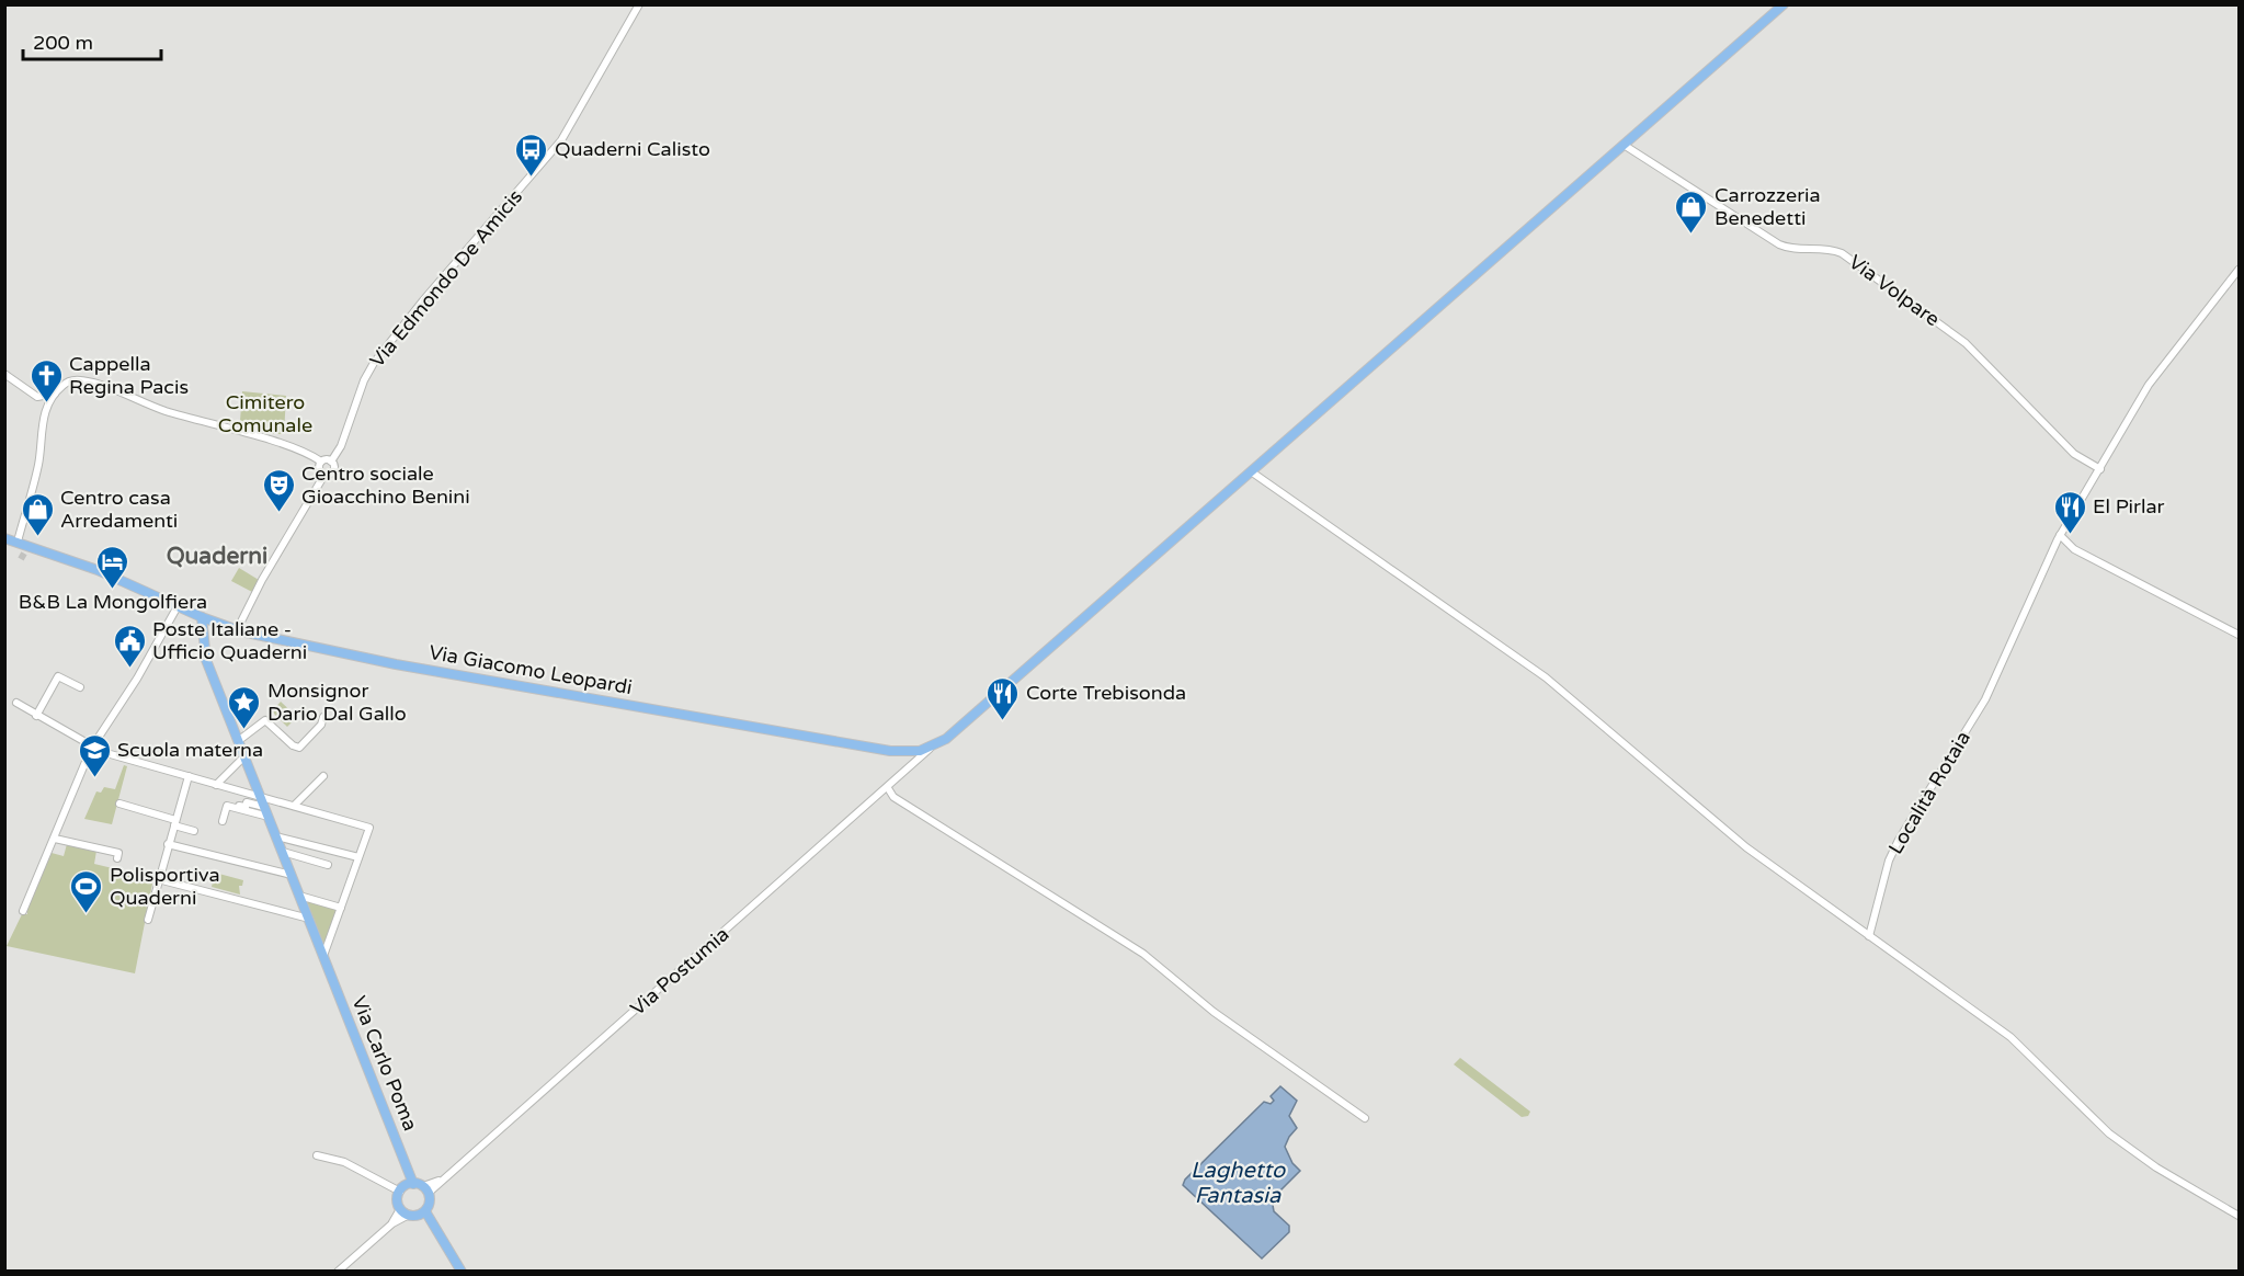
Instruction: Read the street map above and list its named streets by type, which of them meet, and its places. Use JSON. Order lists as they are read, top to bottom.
{
  "streets": {
    "main road": ["Via Giacomo Leopardi", "Via Carlo Poma"],
    "street": [
      "Via Edmondo De Amicis",
      "Via Volpare",
      "Località Rotaia",
      "Via Postumia"
    ]
  },
  "crossings": [
    ["Via Giacomo Leopardi", "Via Postumia"],
    ["Via Giacomo Leopardi", "Via Carlo Poma"],
    ["Via Postumia", "Via Carlo Poma"]
  ],
  "districts": ["Quaderni"],
  "water": ["Laghetto Fantasia"],
  "parks": ["Cimitero Comunale"],
  "places": {
    "bus stop": ["Quaderni Calisto"],
    "shop": ["Carrozzeria Benedetti", "Centro casa Arredamenti"],
    "church": ["Cappella Regina Pacis"],
    "theatre": ["Centro sociale Gioacchino Benini"],
    "restaurant": ["El Pirlar", "Corte Trebisonda"],
    "hotel": ["B&B La Mongolfiera"],
    "public building": ["Poste Italiane - Ufficio Quaderni"],
    "place": ["Monsignor Dario Dal Gallo"],
    "school or university": ["Scuola materna"],
    "sports": ["Polisportiva Quaderni"]
  },
  "scale_bar": "200 m"
}
